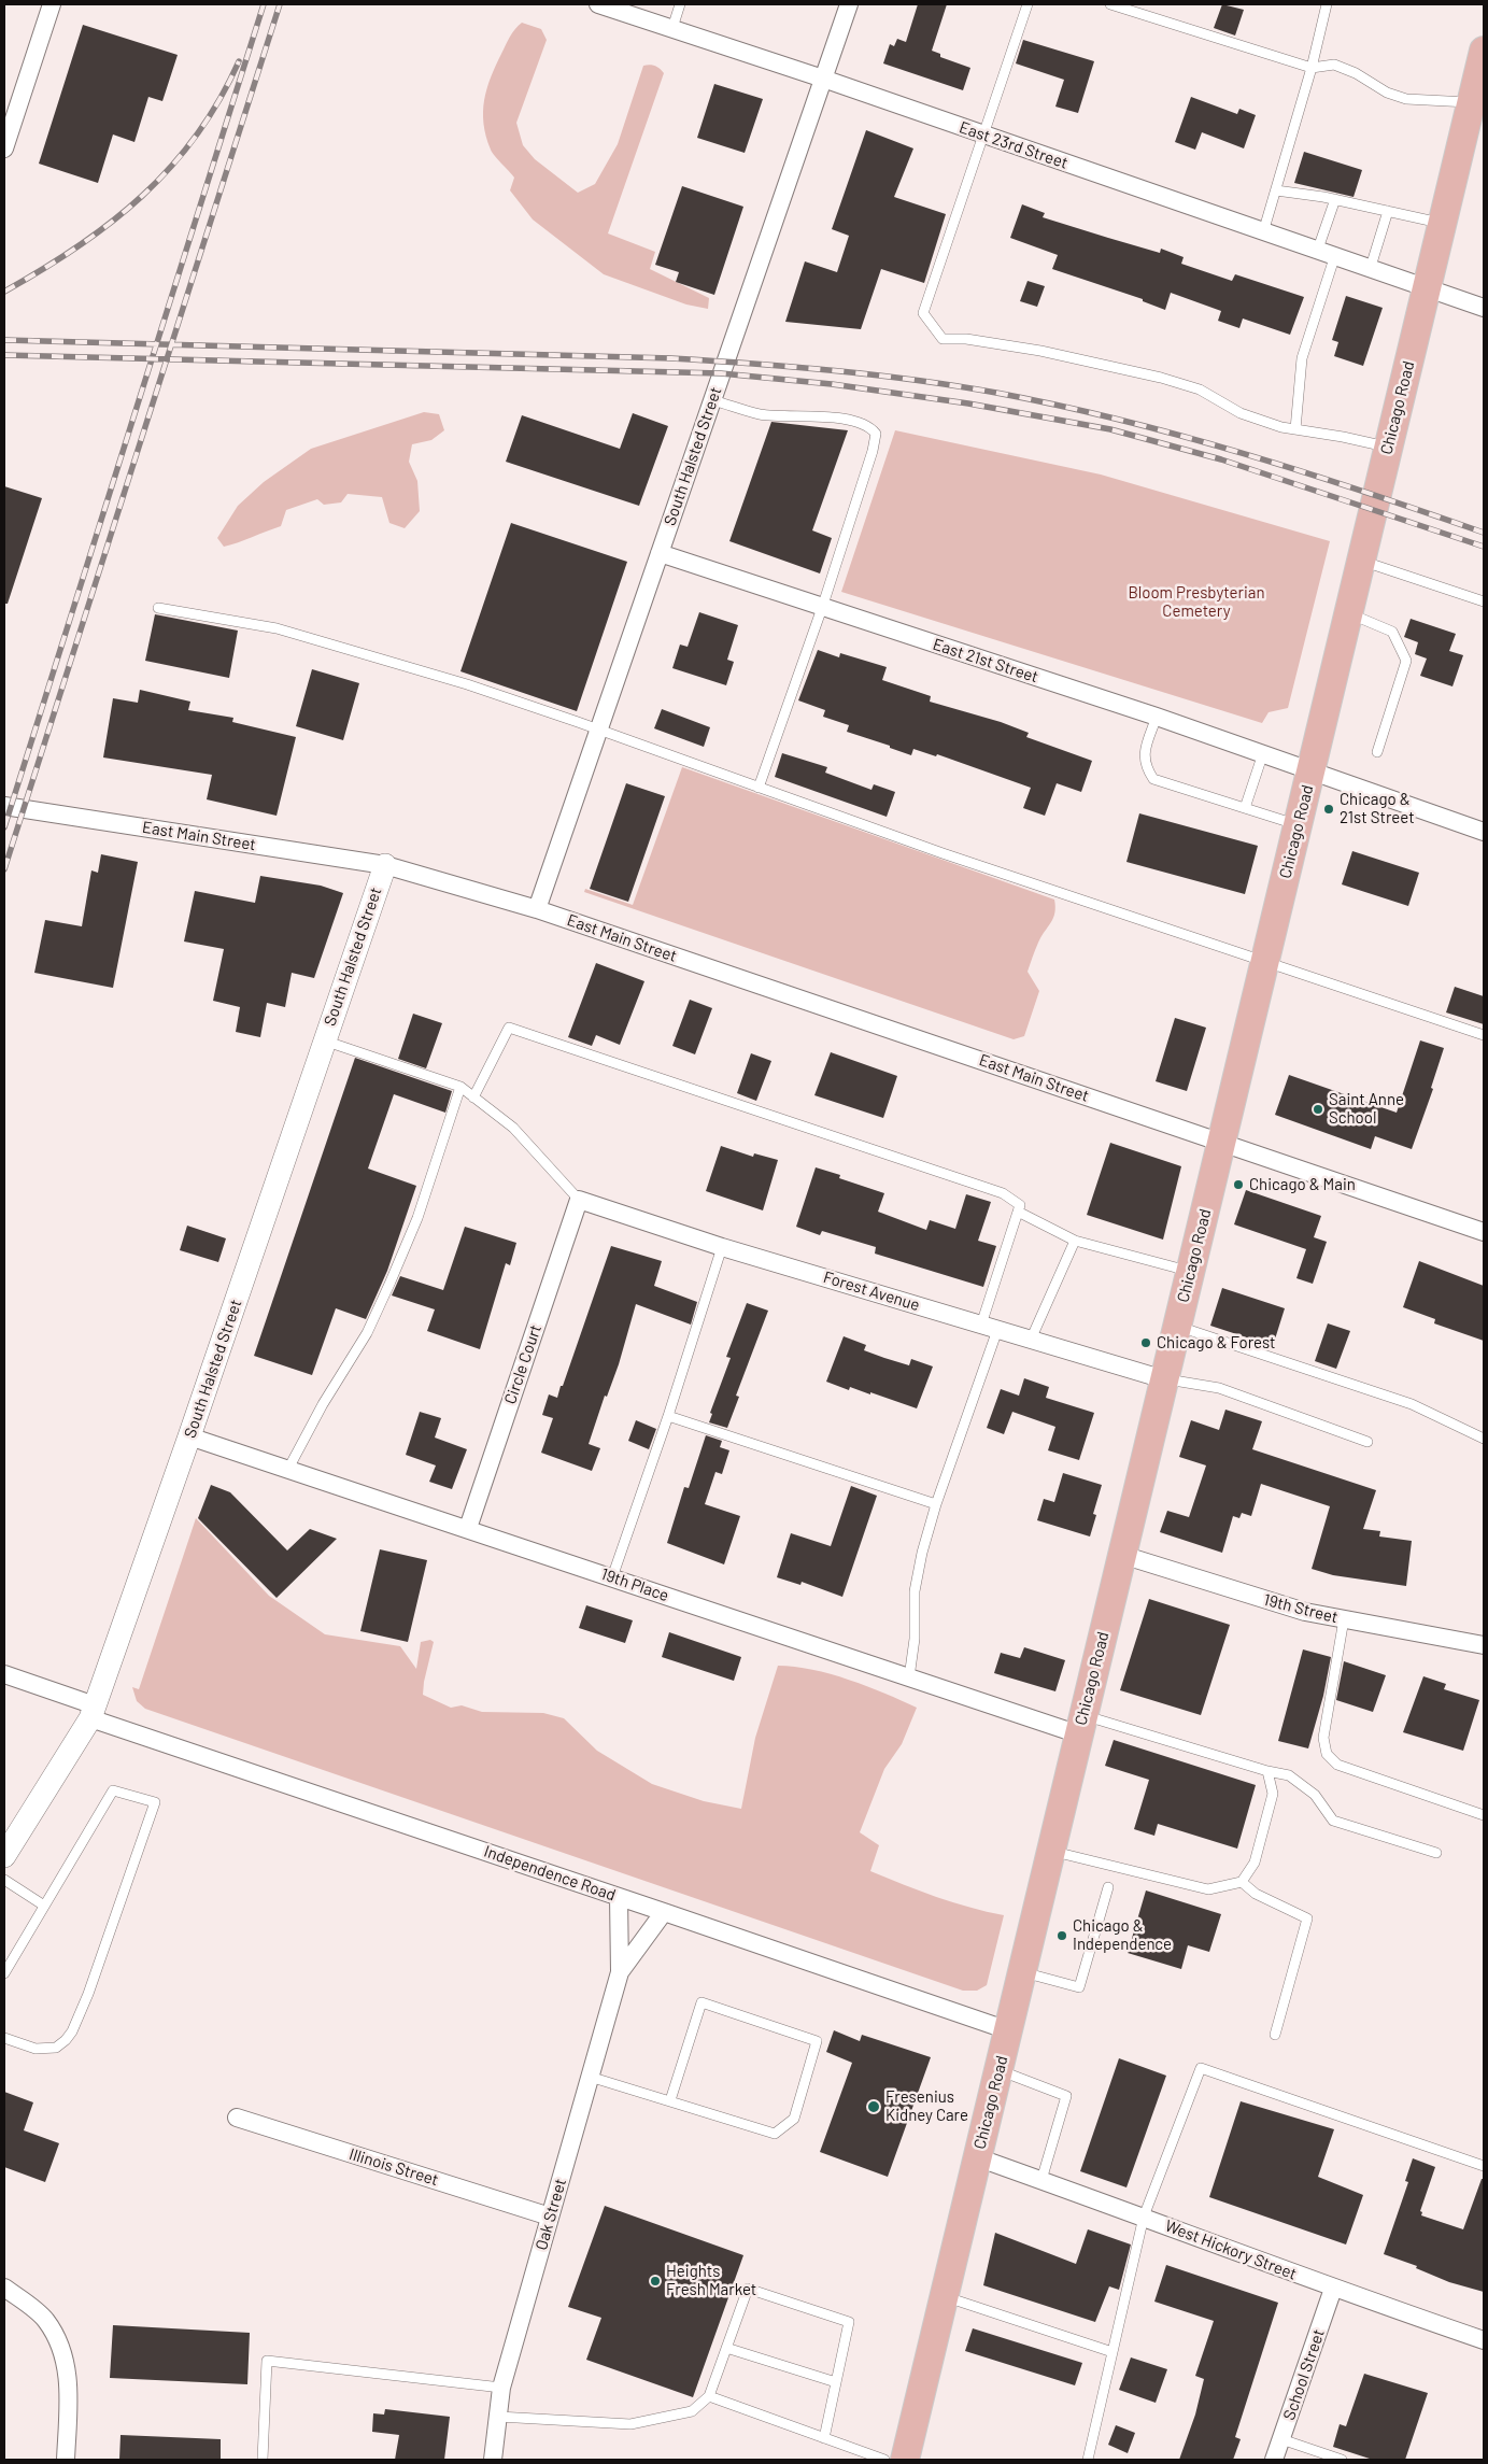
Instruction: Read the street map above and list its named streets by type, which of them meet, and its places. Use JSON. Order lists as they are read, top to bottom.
{
  "streets": {
    "main road": ["Chicago Road"],
    "street": [
      "East 23rd Street",
      "South Halsted Street",
      "East 21st Street",
      "East Main Street",
      "Forest Avenue",
      "Circle Court",
      "19th Place",
      "19th Street",
      "Independence Road",
      "Illinois Street",
      "Oak Street",
      "West Hickory Street",
      "School Street"
    ]
  },
  "crossings": [
    ["East 23rd Street", "Chicago Road"],
    ["East 23rd Street", "South Halsted Street"],
    ["Chicago Road", "East 21st Street"],
    ["Chicago Road", "East Main Street"],
    ["Chicago Road", "Forest Avenue"],
    ["Chicago Road", "19th Place"],
    ["Chicago Road", "19th Street"],
    ["Chicago Road", "Independence Road"],
    ["Chicago Road", "West Hickory Street"],
    ["South Halsted Street", "East 21st Street"],
    ["South Halsted Street", "East Main Street"],
    ["South Halsted Street", "19th Place"],
    ["South Halsted Street", "Independence Road"],
    ["Forest Avenue", "Circle Court"],
    ["Circle Court", "19th Place"],
    ["Independence Road", "Oak Street"],
    ["Illinois Street", "Oak Street"],
    ["West Hickory Street", "School Street"]
  ],
  "parks": ["Bloom Presbyterian Cemetery"],
  "places": [
    "Chicago & 21st Street",
    "Saint Anne School",
    "Chicago & Main",
    "Chicago & Forest",
    "Chicago & Independence",
    "Fresenius Kidney Care",
    "Heights Fresh Market"
  ]
}
